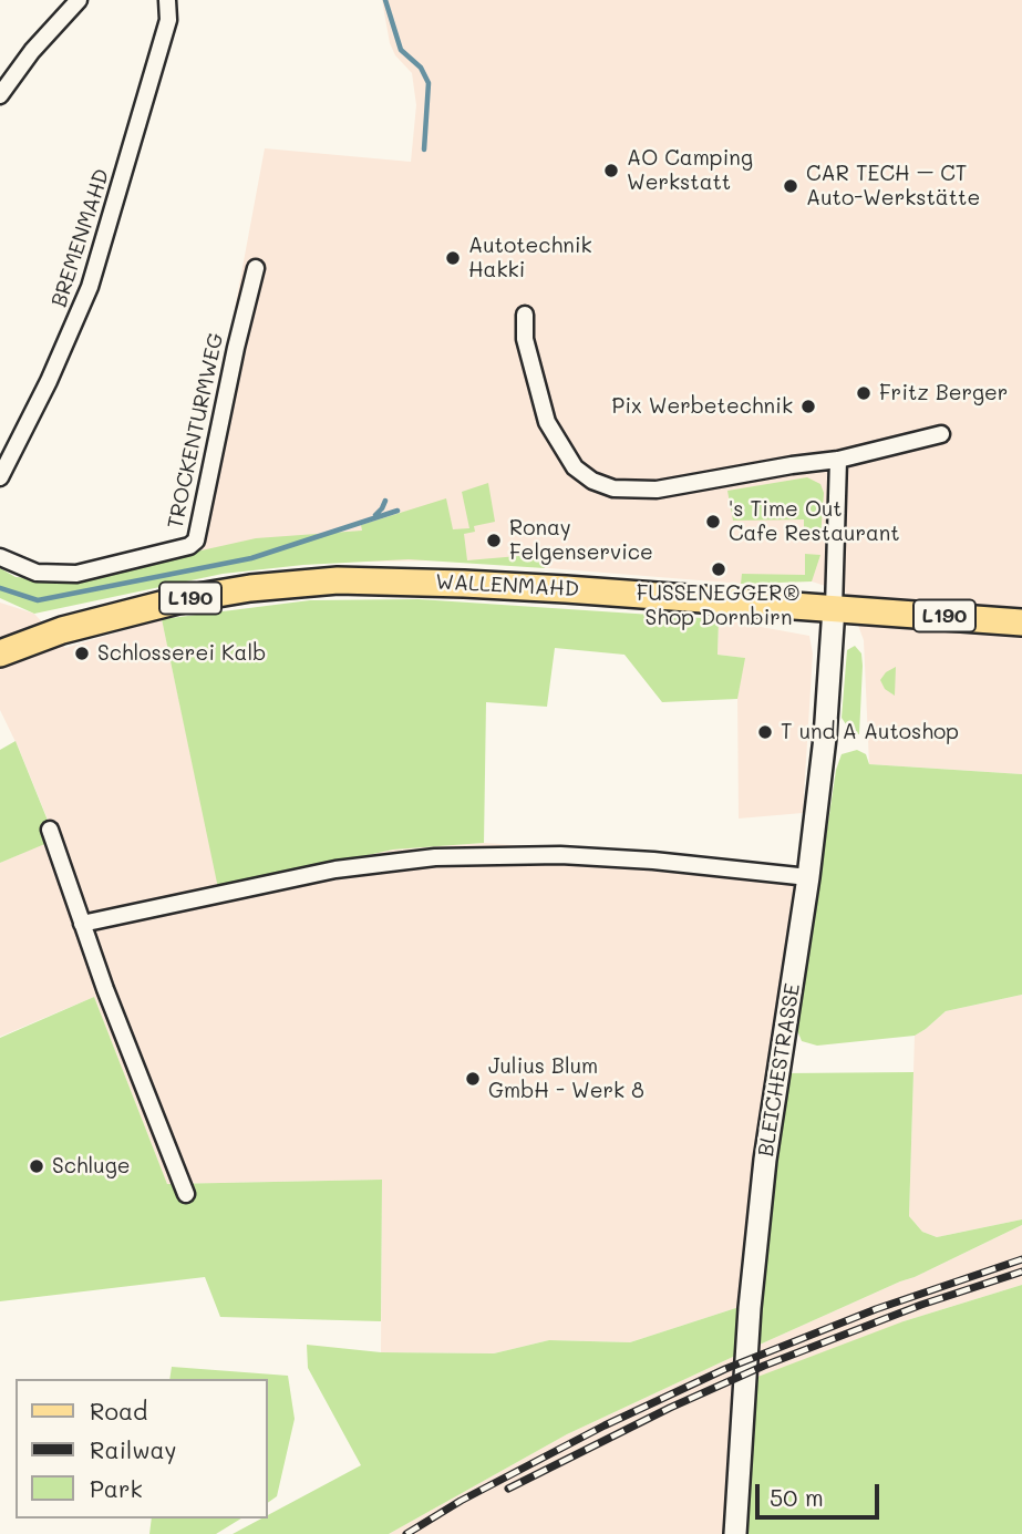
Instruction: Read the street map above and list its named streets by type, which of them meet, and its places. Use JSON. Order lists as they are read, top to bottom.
{
  "streets": {
    "main road": ["WALLENMAHD", "L190", "BLEICHESTRASSE"],
    "street": ["BREMENMAHD", "TROCKENTURMWEG"]
  },
  "crossings": [
    ["WALLENMAHD", "BLEICHESTRASSE"]
  ],
  "places": [
    "AO Camping Werkstatt",
    "CAR TECH – CT Auto-Werkstätte",
    "Autotechnik Hakki",
    "Fritz Berger",
    "Pix Werbetechnik",
    "'s Time Out Cafe Restaurant",
    "Ronay Felgenservice",
    "FUSSENEGGER® Shop Dornbirn",
    "Schlosserei Kalb",
    "T und A Autoshop",
    "Julius Blum GmbH - Werk 8",
    "Schluge"
  ],
  "legend": ["Road", "Railway", "Park"],
  "scale_bar": "50 m"
}
